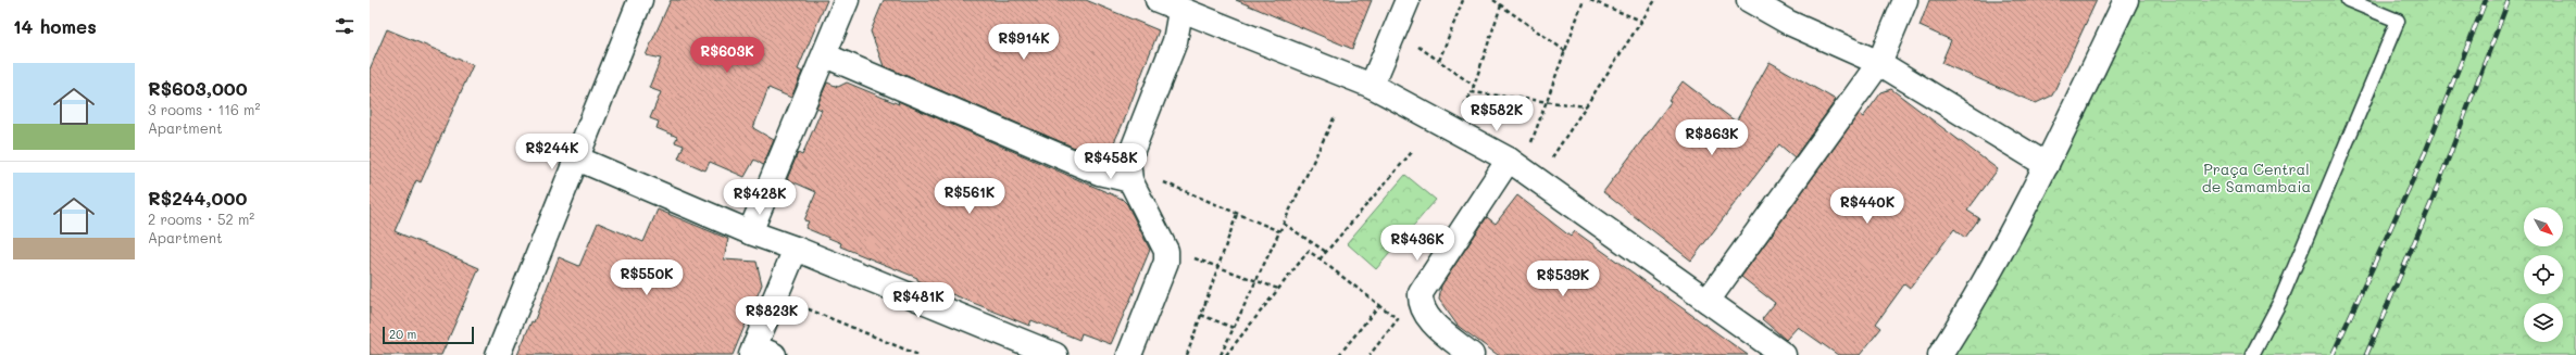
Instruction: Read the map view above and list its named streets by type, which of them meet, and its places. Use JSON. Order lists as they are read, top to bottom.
{
  "parks": ["Praça Central de Samambaia"],
  "scale_bar": "20 m",
  "north": "bottom right",
  "page": {
    "heading": "14 homes",
    "price": [
      "R$914K",
      "R$603K",
      "R$582K",
      "R$863K",
      "R$244K",
      "R$458K",
      "R$561K",
      "R$428K",
      "R$440K",
      "R$436K",
      "R$550K",
      "R$539K",
      "R$481K",
      "R$823K"
    ],
    "list": [
      {
        "name": "R$603,000",
        "note": "3 rooms · 116 m² · Apartment"
      },
      {
        "name": "R$244,000",
        "note": "2 rooms · 52 m² · Apartment"
      }
    ],
    "scale": "20 m"
  }
}
